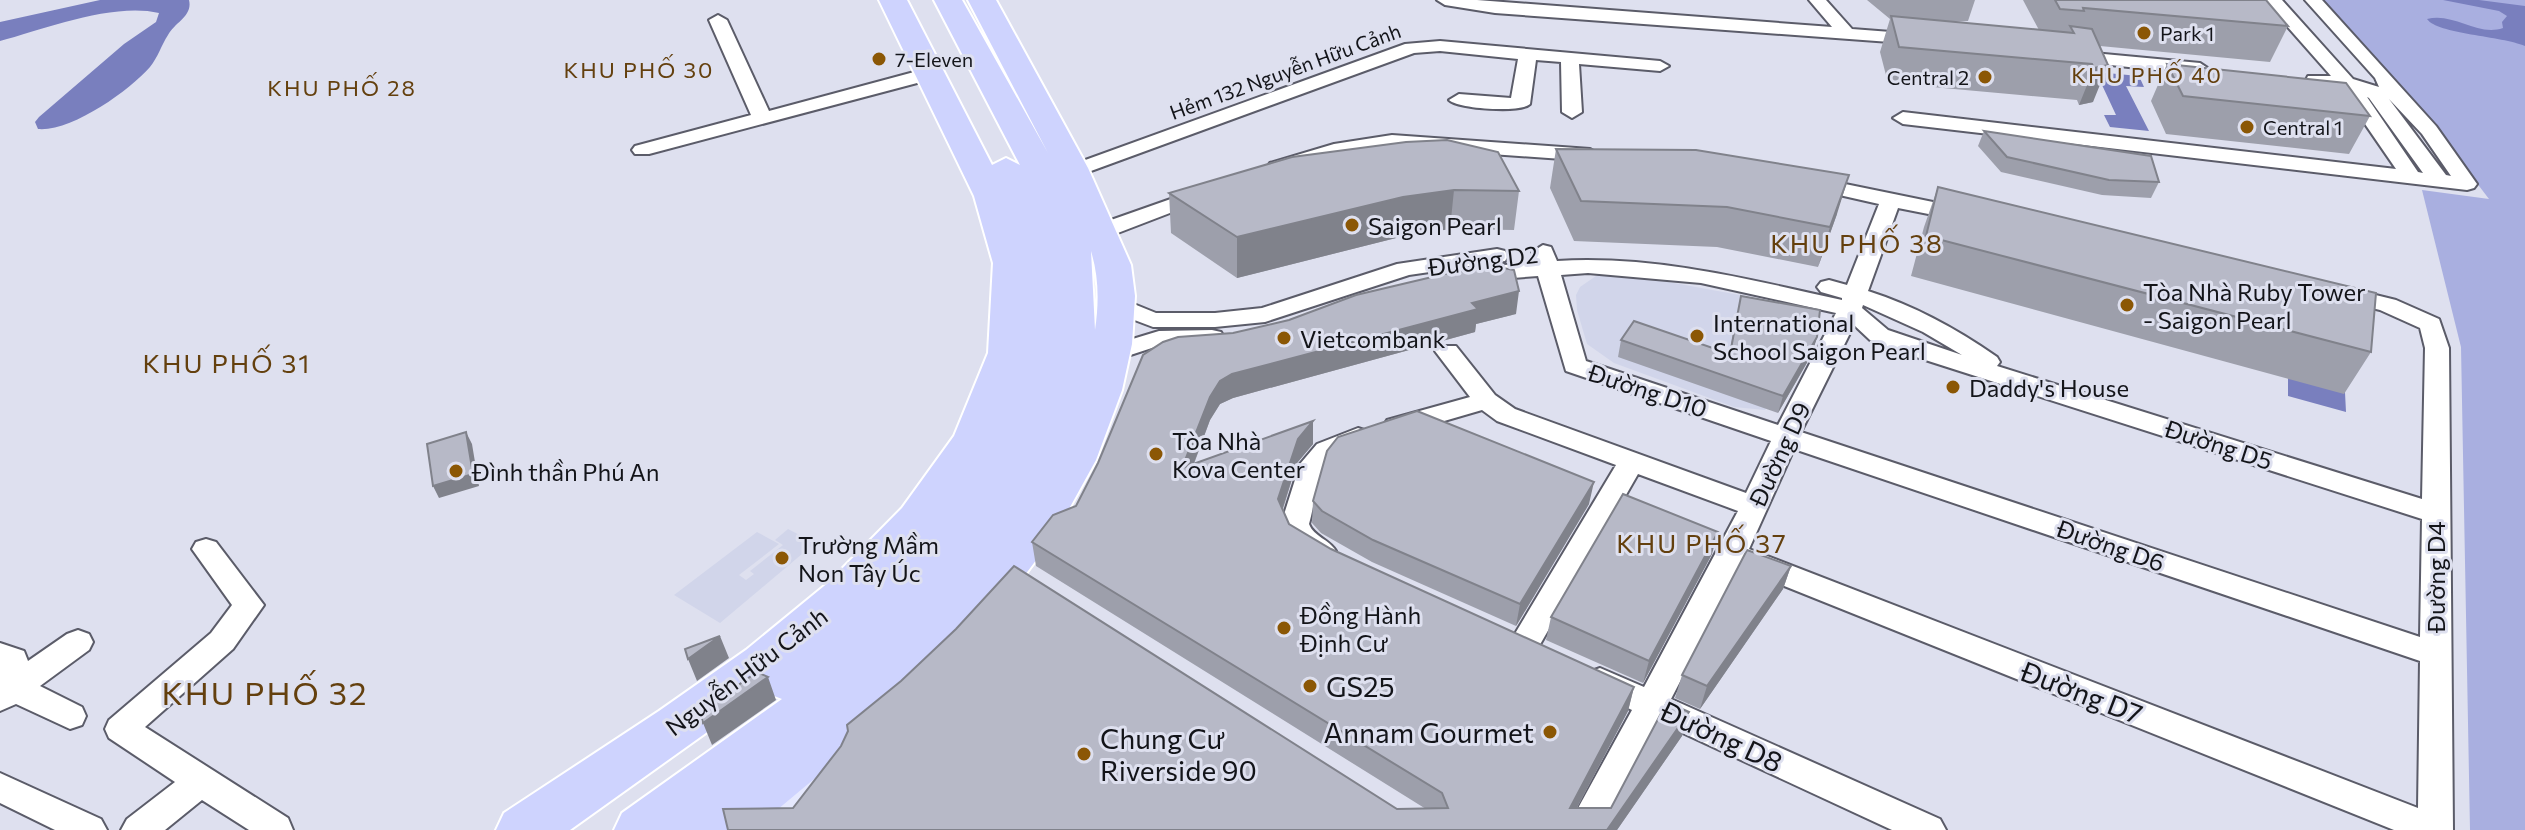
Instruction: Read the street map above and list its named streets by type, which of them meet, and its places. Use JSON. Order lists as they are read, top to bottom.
{
  "streets": {
    "street": [
      "Hẻm 132 Nguyễn Hữu Cảnh",
      "Đường D2",
      "Đường D10",
      "Đường D5",
      "Đường D9",
      "Đường D6",
      "Đường D4",
      "Đường D7",
      "Đường D8"
    ]
  },
  "crossings": [
    ["Đường D2", "Đường D10"],
    ["Đường D2", "Đường D5"],
    ["Đường D2", "Đường D9"],
    ["Đường D10", "Đường D9"],
    ["Đường D10", "Đường D6"],
    ["Đường D5", "Đường D9"],
    ["Đường D5", "Đường D4"],
    ["Đường D9", "Đường D6"],
    ["Đường D9", "Đường D7"],
    ["Đường D9", "Đường D8"],
    ["Đường D6", "Đường D4"],
    ["Đường D4", "Đường D7"]
  ],
  "districts": [
    "KHU PHỐ 30",
    "KHU PHỐ 40",
    "KHU PHỐ 28",
    "KHU PHỐ 38",
    "KHU PHỐ 31",
    "KHU PHỐ 37",
    "KHU PHỐ 32"
  ],
  "places": [
    "Park 1",
    "7-Eleven",
    "Central 2",
    "Central 1",
    "Saigon Pearl",
    "Tòa Nhà Ruby Tower - Saigon Pearl",
    "International School Saigon Pearl",
    "Vietcombank",
    "Daddy's House",
    "Tòa Nhà Kova Center",
    "Đình thần Phú An",
    "Trường Mầm Non Tây Úc",
    "Đồng Hành Định Cư",
    "GS25",
    "Annam Gourmet",
    "Chung Cư Riverside 90"
  ]
}
